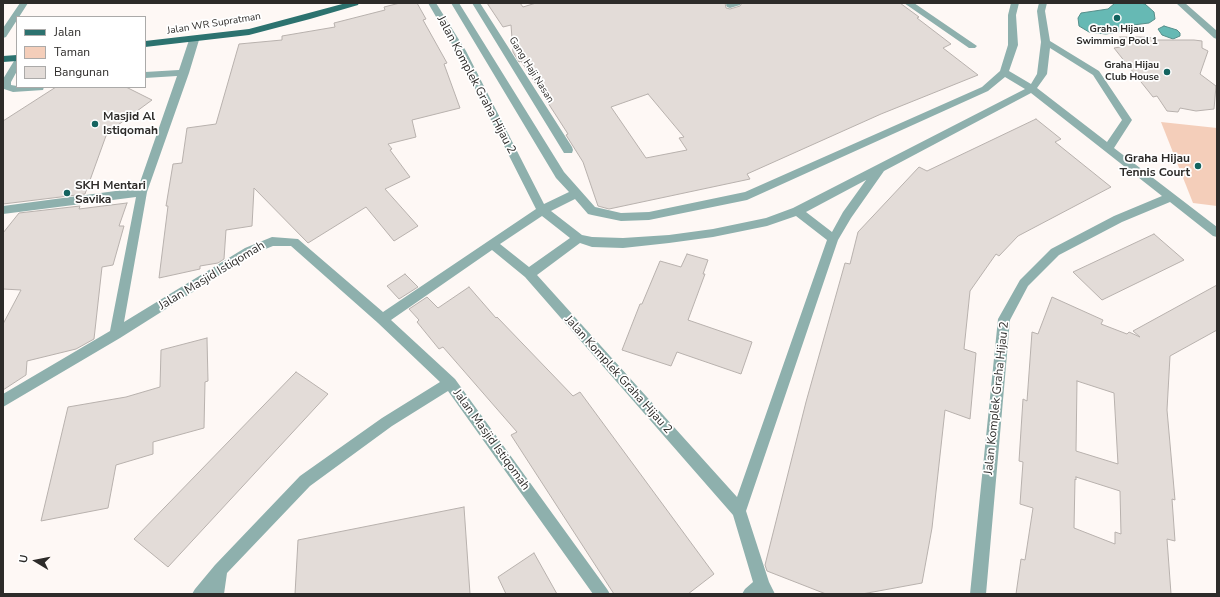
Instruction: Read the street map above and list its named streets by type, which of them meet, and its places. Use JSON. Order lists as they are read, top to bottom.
{
  "streets": {
    "main road": ["Jalan WR Supratman"],
    "street": ["Gang Haji Nasan", "Jalan Komplek Graha Hijau 2", "Jalan Masjid Istiqomah"]
  },
  "places": [
    "Graha Hijau Swimming Pool 1",
    "Graha Hijau Club House",
    "Masjid Al Istiqomah",
    "Graha Hijau Tennis Court",
    "SKH Mentari Savika"
  ],
  "legend": ["Jalan", "Taman", "Bangunan"],
  "north": "left"
}
